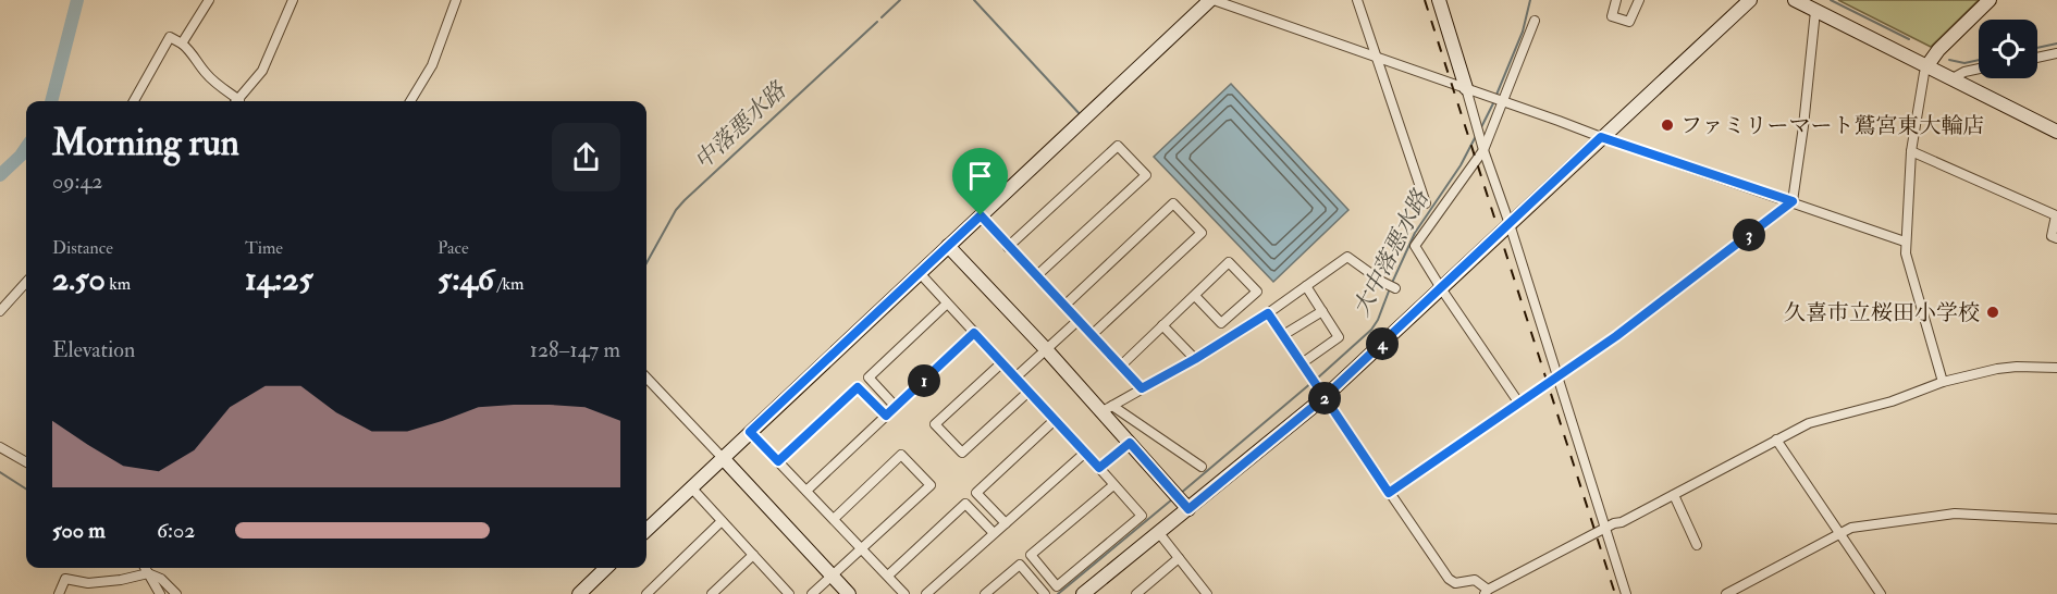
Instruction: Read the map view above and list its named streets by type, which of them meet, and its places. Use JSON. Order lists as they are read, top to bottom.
{
  "water": ["中落悪水路", "大中落悪水路"],
  "places": ["ファミリーマート鷲宮東大輪店", "久喜市立桜田小学校"],
  "page": {
    "heading": ["Morning run", "09:42"],
    "stats": [
      ["Distance", "2.50 km"],
      ["Time", "14:25"],
      ["Pace", "5:46 /km"]
    ],
    "pins": [
      "3",
      "4",
      "1",
      "2"
    ],
    "chart": ["Elevation", "128–147 m"],
    "list": [
      {
        "name": "500 m",
        "note": "6:02"
      }
    ]
  }
}
